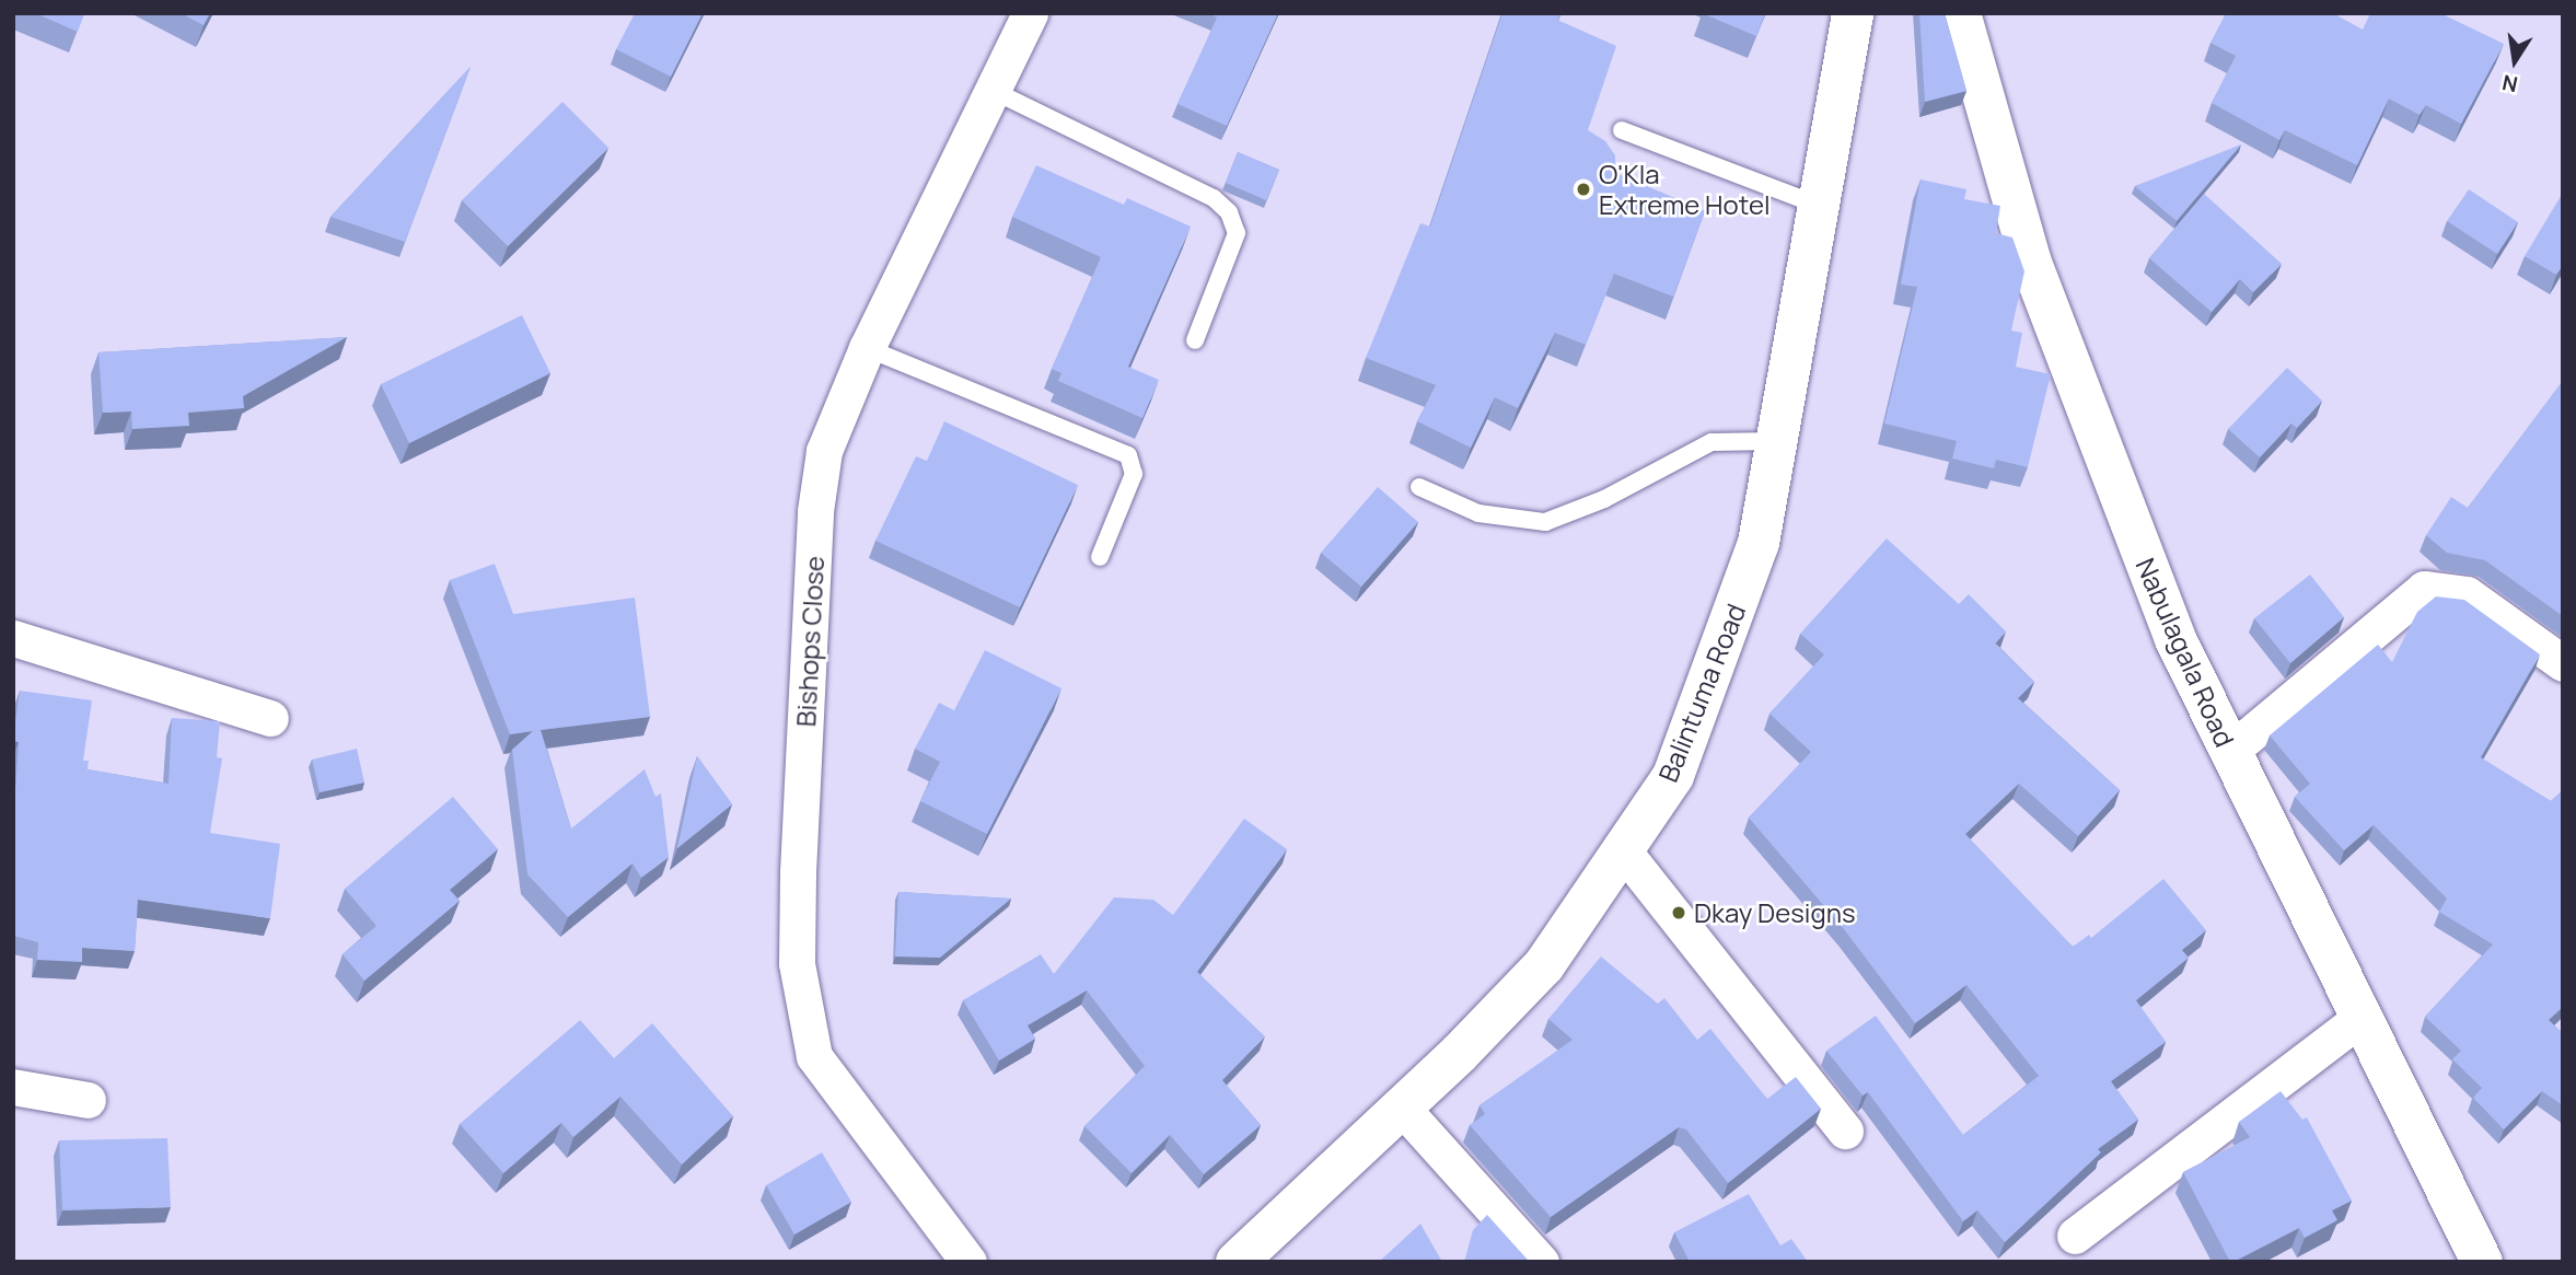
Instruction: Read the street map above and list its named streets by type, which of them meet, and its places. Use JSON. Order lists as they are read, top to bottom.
{
  "streets": {
    "main road": ["Nabulagala Road", "Balintuma Road"],
    "street": ["Bishops Close"]
  },
  "places": ["O'Kla Extreme Hotel", "Dkay Designs"],
  "north": "bottom"
}
